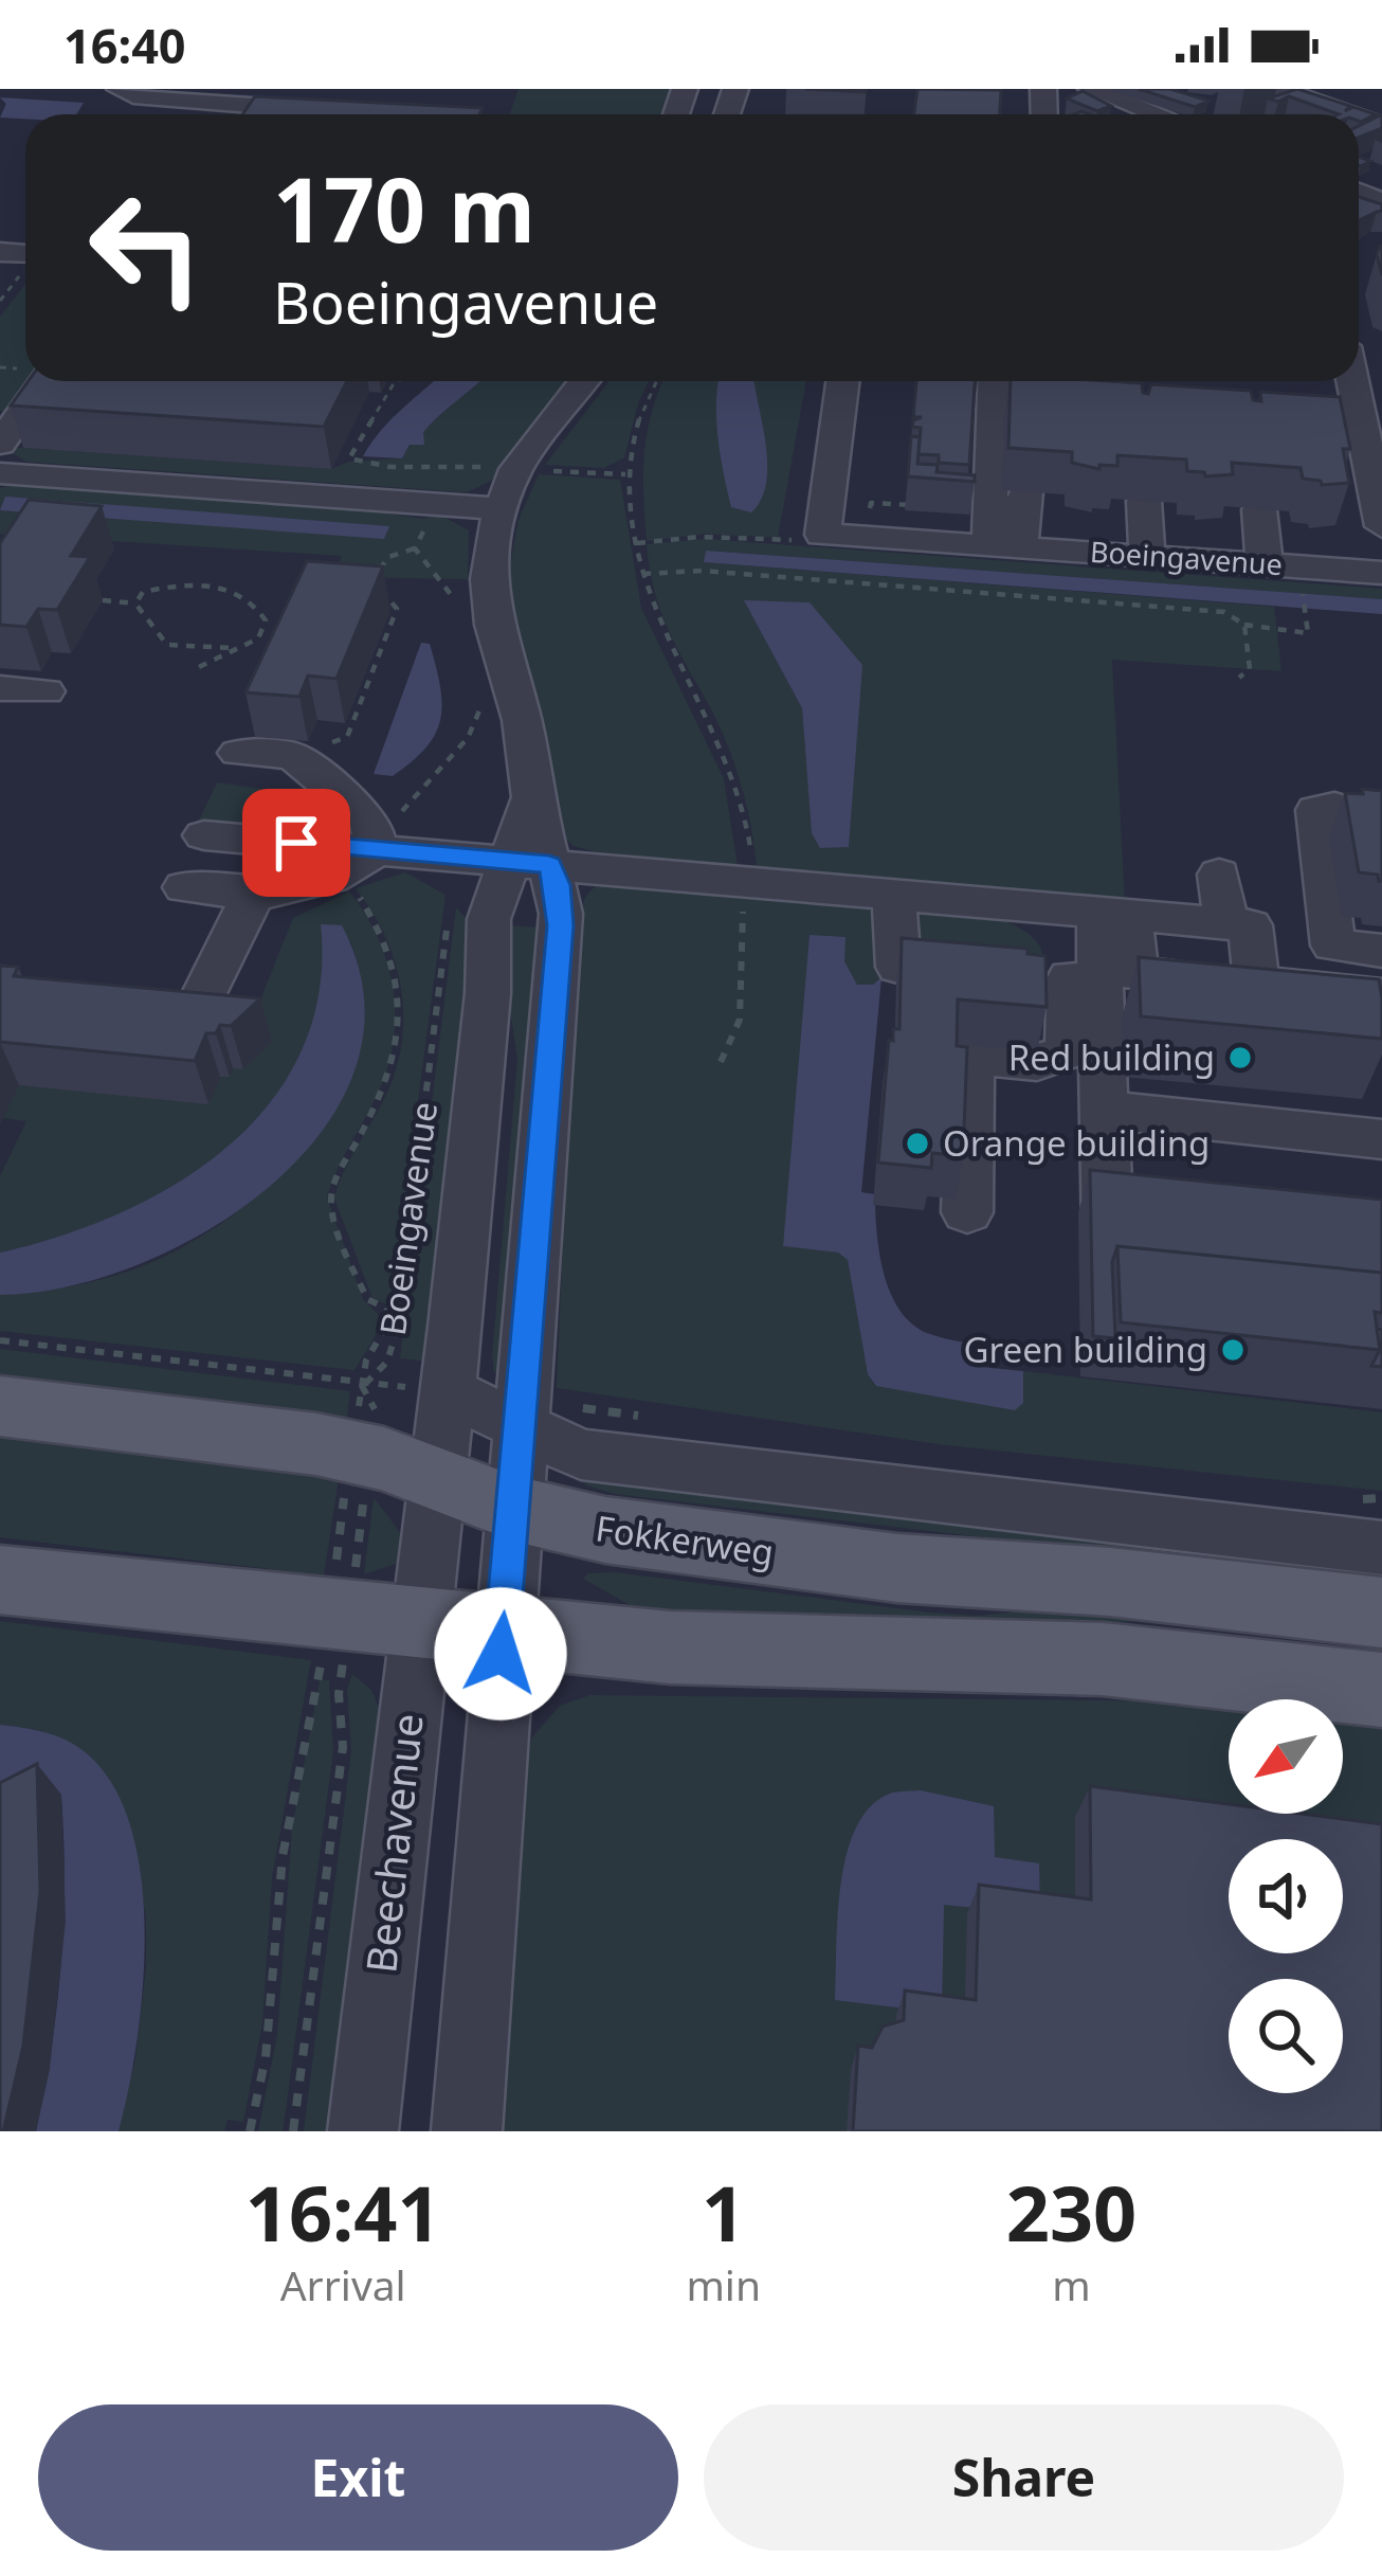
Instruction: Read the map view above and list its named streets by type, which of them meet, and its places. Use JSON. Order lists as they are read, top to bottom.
{
  "streets": {
    "main road": ["Fokkerweg"],
    "street": ["Boeingavenue", "Beechavenue"]
  },
  "crossings": [
    ["Boeingavenue", "Fokkerweg"],
    ["Boeingavenue", "Beechavenue"],
    ["Fokkerweg", "Beechavenue"]
  ],
  "places": ["Red building", "Orange building", "Green building"],
  "north": "bottom left",
  "page": {
    "status": "16:40",
    "turn": ["170 m", "Boeingavenue"],
    "eta": [
      "16:41",
      "Arrival",
      "1",
      "min",
      "230",
      "m"
    ],
    "buttons": ["Exit", "Share"]
  }
}
